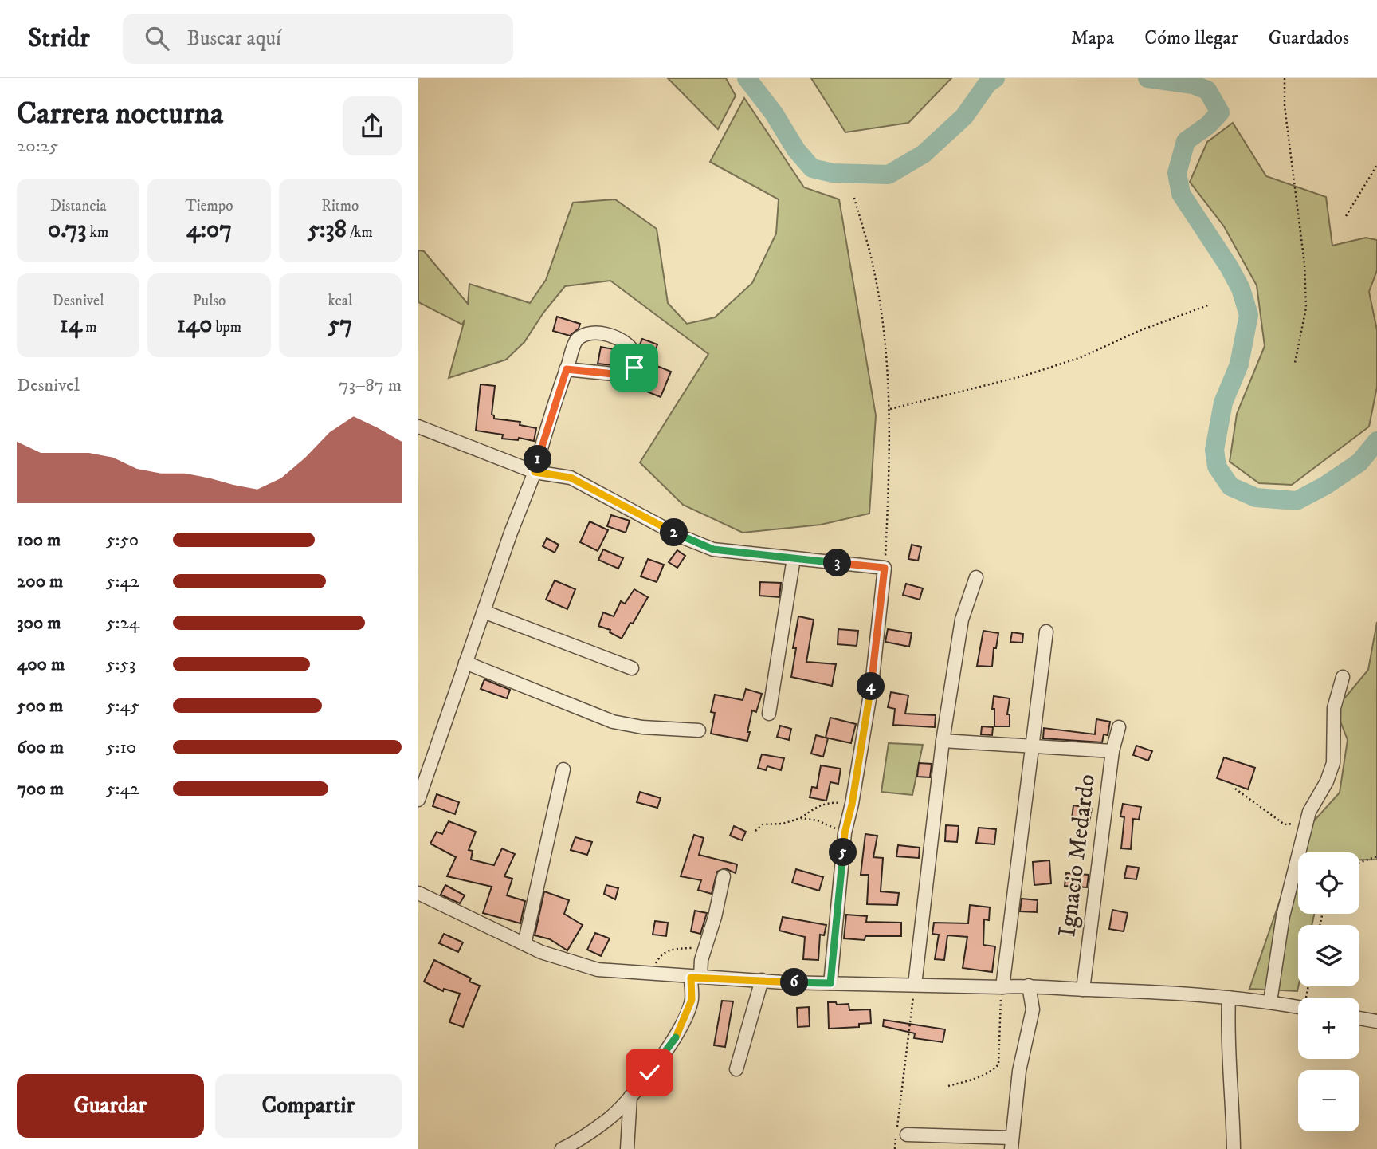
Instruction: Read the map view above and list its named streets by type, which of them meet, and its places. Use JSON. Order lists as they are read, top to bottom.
{
  "streets": {
    "street": ["Ignacio Medardo"]
  },
  "page": {
    "header": "Stridr",
    "search": "Buscar aquí",
    "nav": ["Mapa", "Cómo llegar", "Guardados"],
    "heading": ["Carrera nocturna", "20:25"],
    "stats": [
      ["Distancia", "0.73 km"],
      ["Tiempo", "4:07"],
      ["Ritmo", "5:38 /km"],
      ["Desnivel", "14 m"],
      ["Pulso", "140 bpm"],
      ["kcal", "57"]
    ],
    "chart": ["Desnivel", "73–87 m"],
    "pins": [
      "1",
      "2",
      "3",
      "4",
      "5",
      "6"
    ],
    "list": [
      {
        "name": "100 m",
        "note": "5:50"
      },
      {
        "name": "200 m",
        "note": "5:42"
      },
      {
        "name": "300 m",
        "note": "5:24"
      },
      {
        "name": "400 m",
        "note": "5:53"
      },
      {
        "name": "500 m",
        "note": "5:45"
      },
      {
        "name": "600 m",
        "note": "5:10"
      },
      {
        "name": "700 m",
        "note": "5:42"
      }
    ],
    "map_buttons": ["+", "−"],
    "buttons": ["Guardar", "Compartir"]
  }
}
